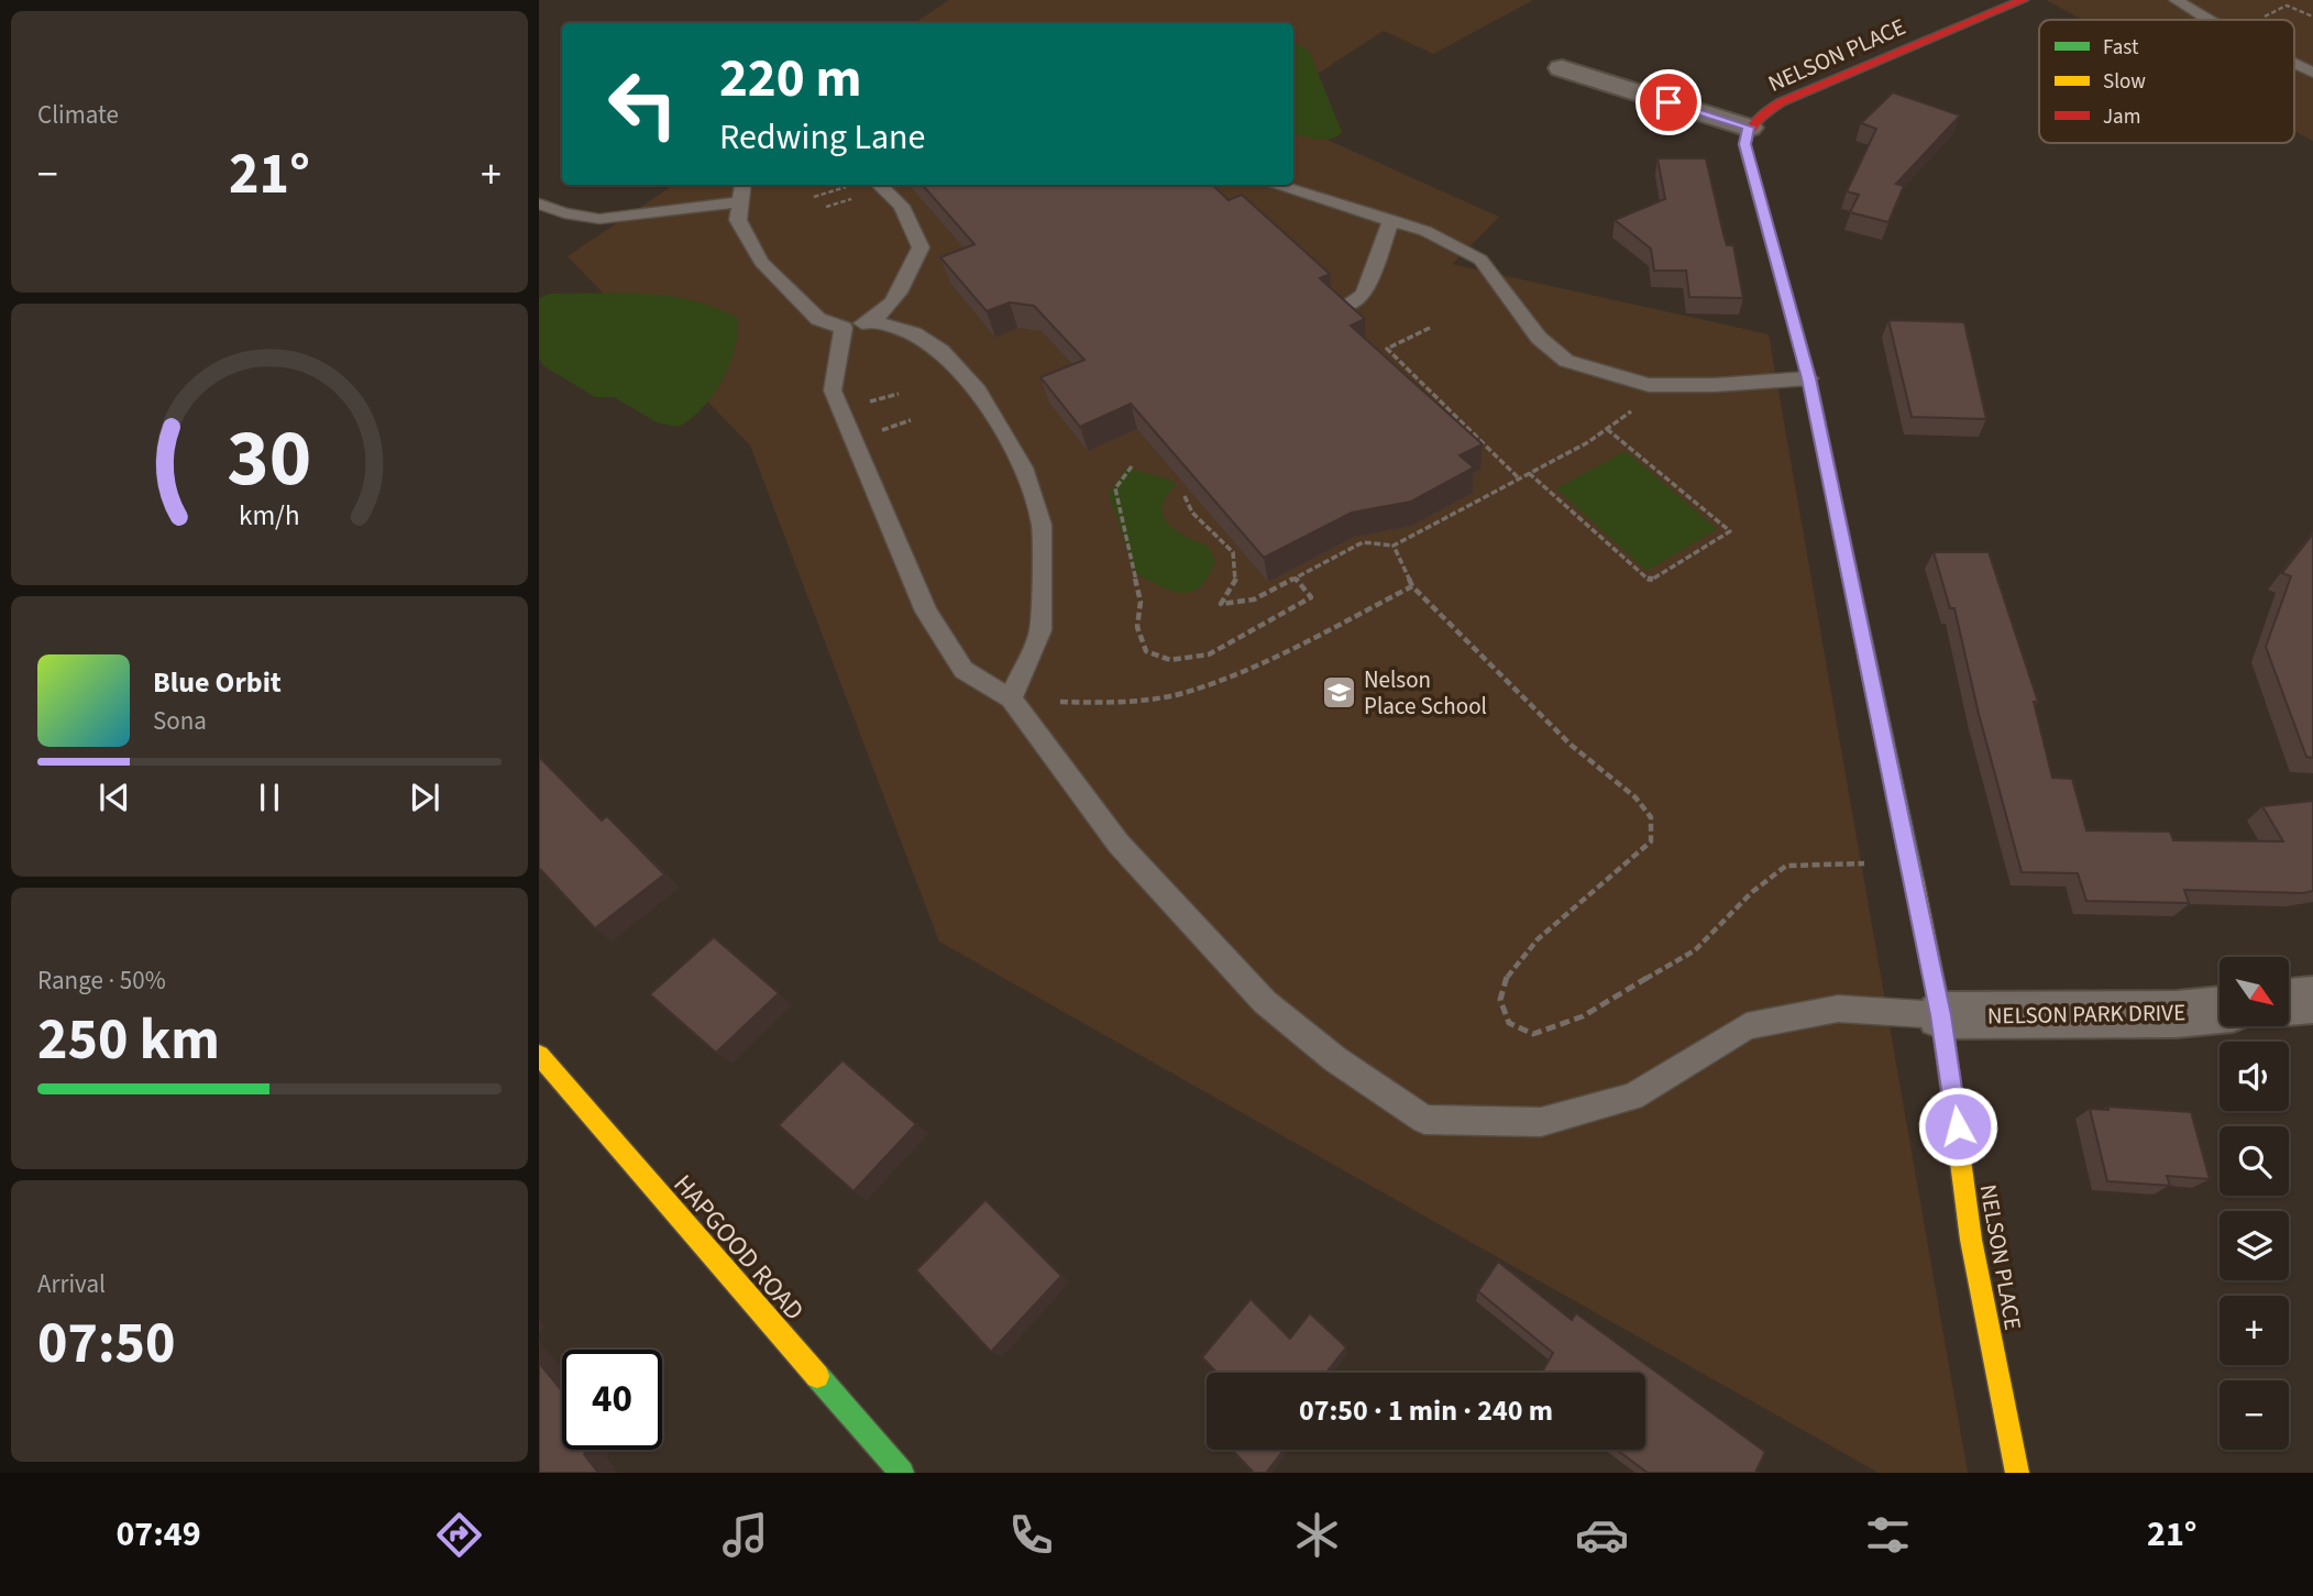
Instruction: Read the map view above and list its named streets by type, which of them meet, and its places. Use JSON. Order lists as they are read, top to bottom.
{
  "streets": {
    "street": ["NELSON PLACE", "NELSON PARK DRIVE", "HAPGOOD ROAD"]
  },
  "crossings": [
    ["NELSON PLACE", "NELSON PARK DRIVE"]
  ],
  "places": {
    "school or university": ["Nelson Place School"]
  },
  "legend": ["Fast", "Slow", "Jam"],
  "north": "bottom right",
  "page": {
    "tile": [
      "Climate",
      ["Range · 50%", "250 km"],
      ["Arrival", "07:50"]
    ],
    "turn": ["220 m", "Redwing Lane"],
    "heat": ["−", "21°", "+"],
    "song": ["Blue Orbit", "Sona"],
    "map_buttons": ["+", "−"],
    "limit": "40",
    "trip": "07:50 · 1 min · 240 m",
    "tabs": ["07:49", "21°"],
    "gauge": ["30", "km/h"]
  }
}
